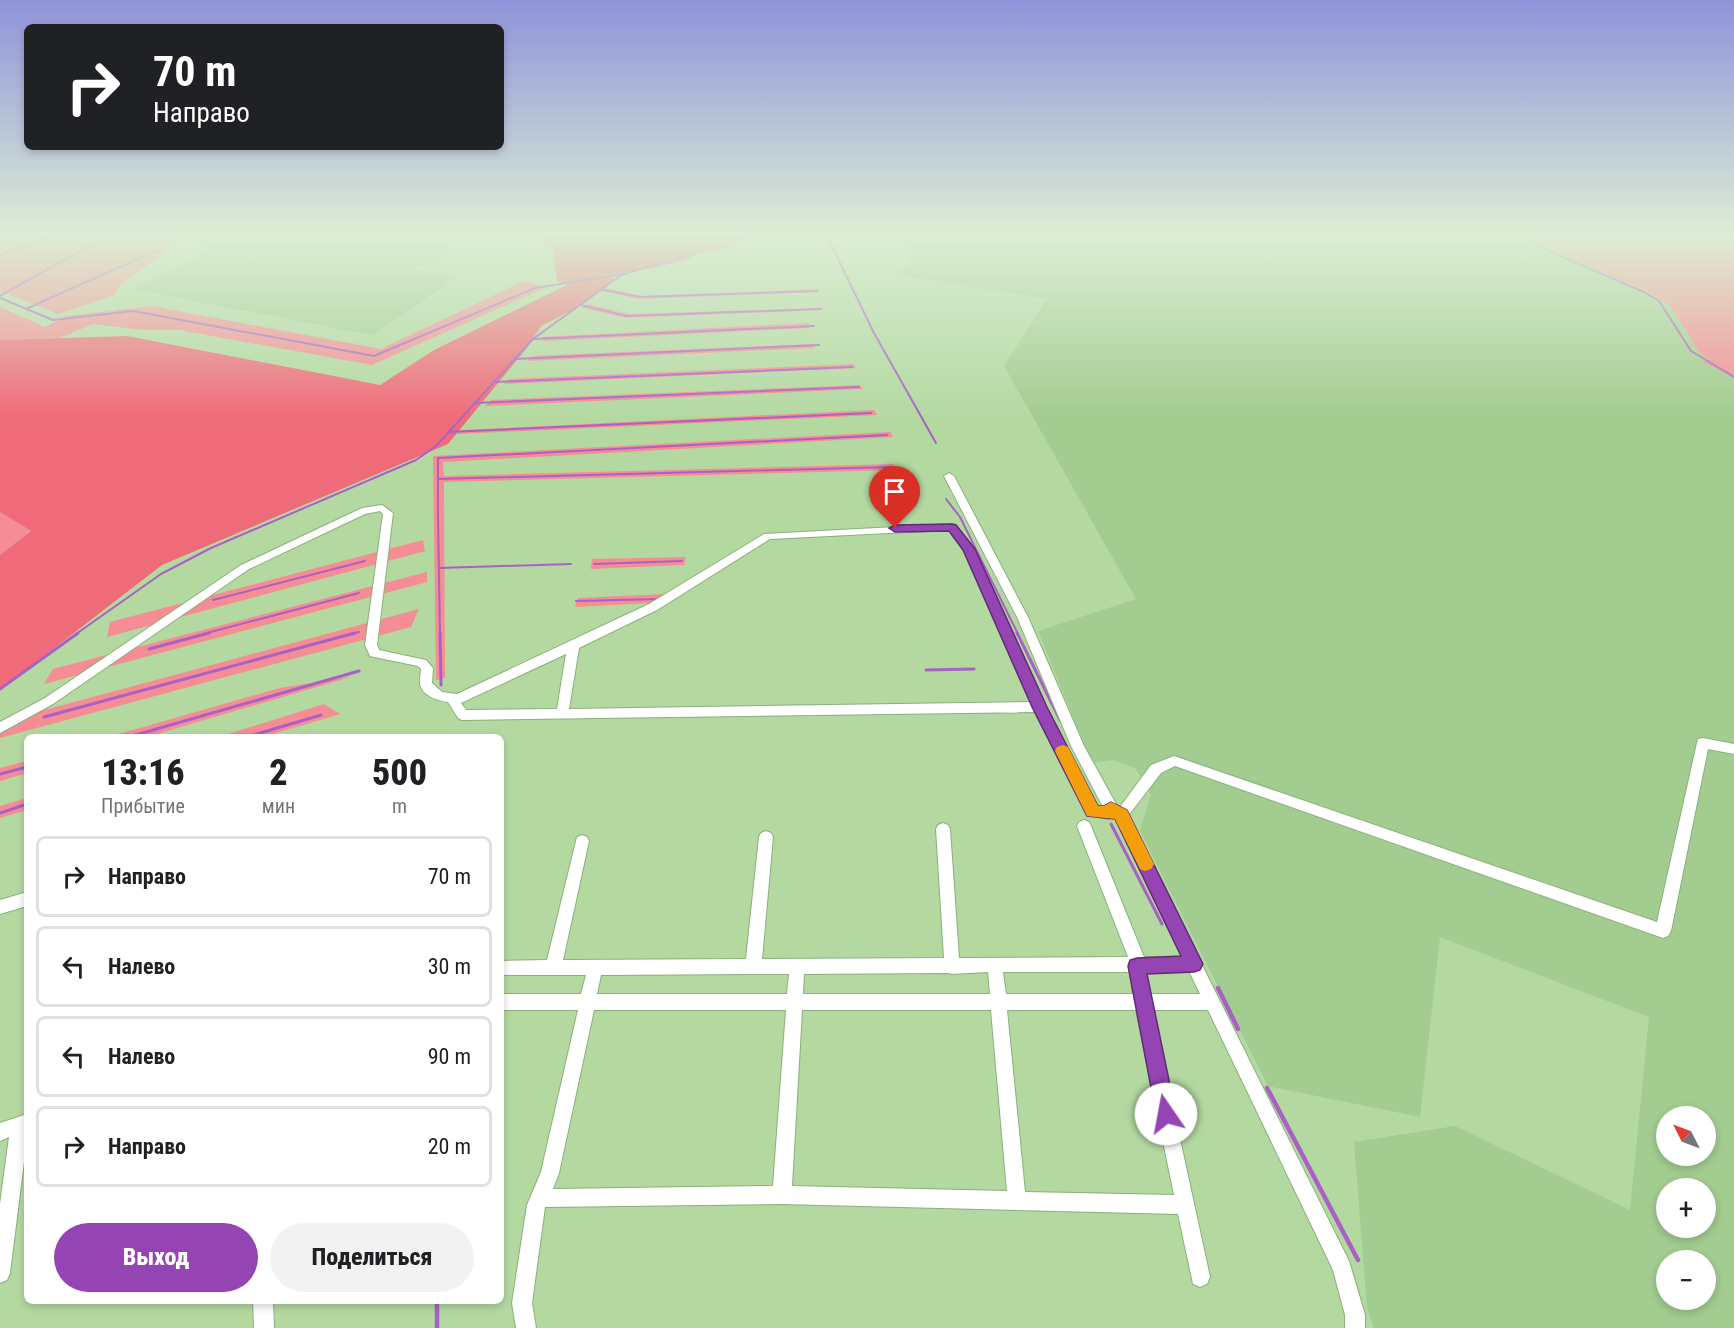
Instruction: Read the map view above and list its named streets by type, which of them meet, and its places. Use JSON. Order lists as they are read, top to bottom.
{
  "north": "top left",
  "page": {
    "turn": ["70 m", "Направо"],
    "eta": [
      "13:16",
      "Прибытие",
      "2",
      "мин",
      "500",
      "m"
    ],
    "list": [
      {
        "name": "Направо",
        "value": "70 m"
      },
      {
        "name": "Налево",
        "value": "30 m"
      },
      {
        "name": "Налево",
        "value": "90 m"
      },
      {
        "name": "Направо",
        "value": "20 m"
      }
    ],
    "map_buttons": ["+", "−"],
    "buttons": ["Выход", "Поделиться"]
  }
}
